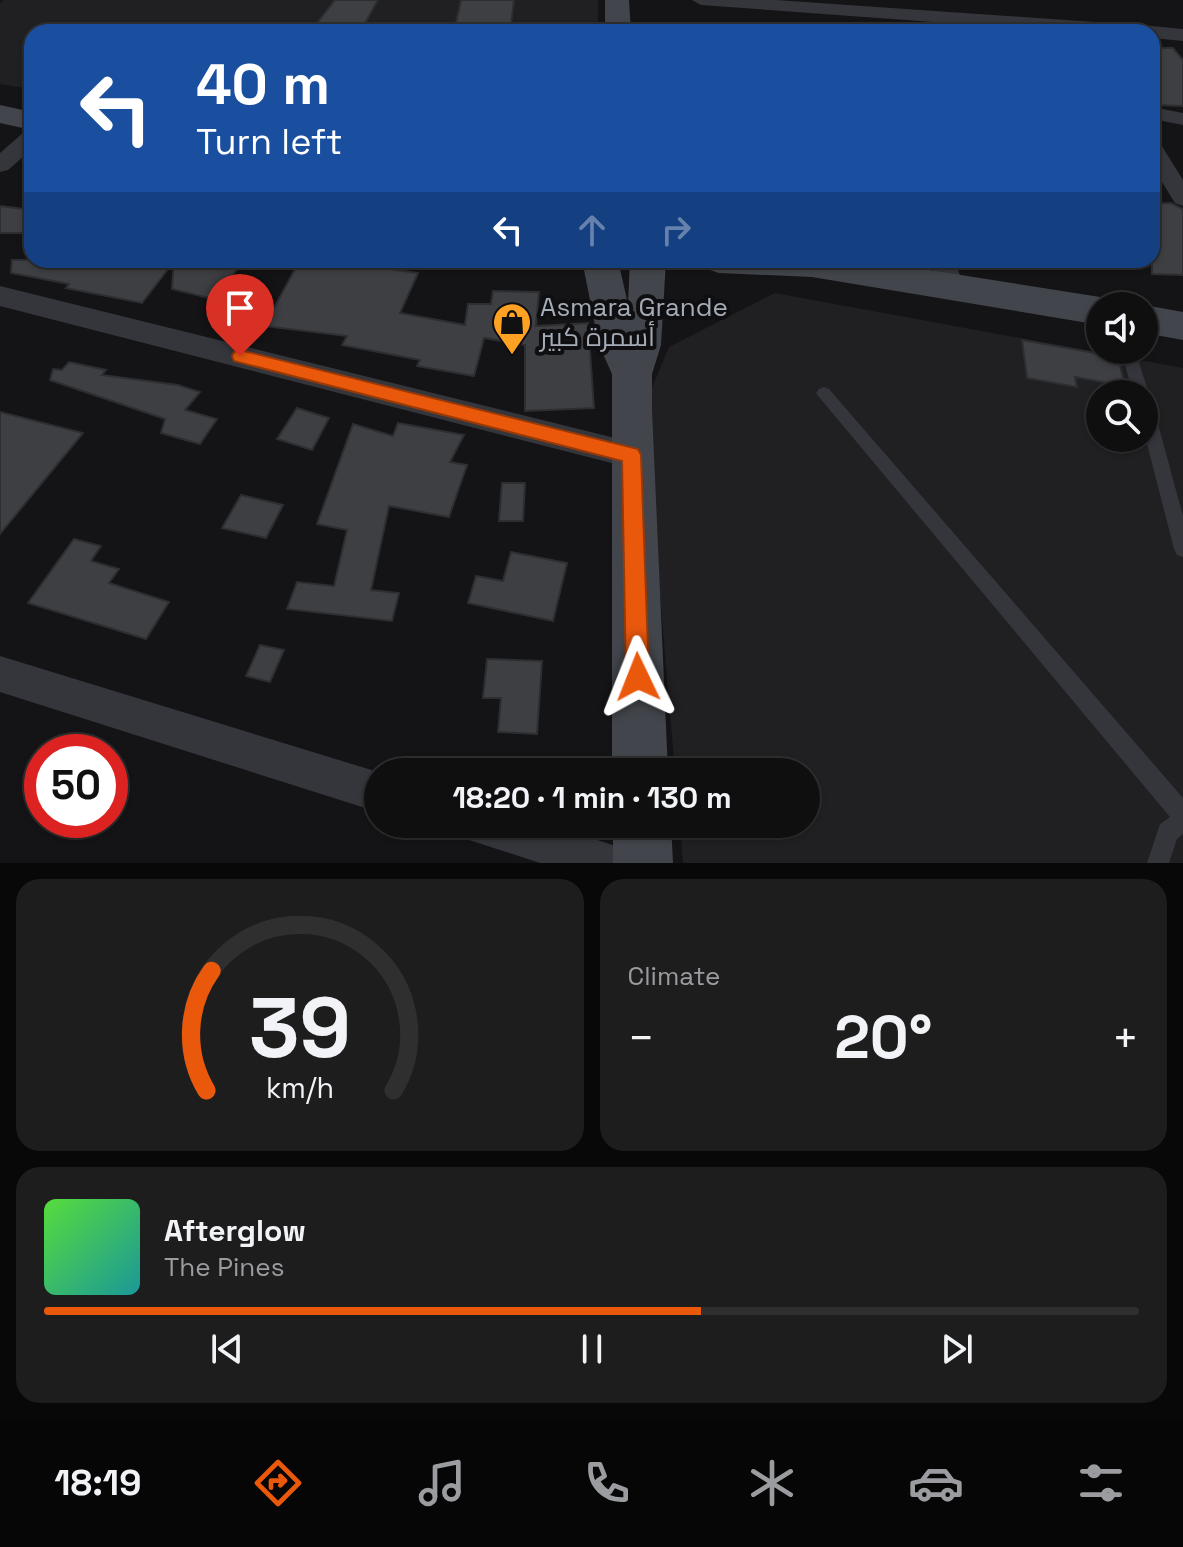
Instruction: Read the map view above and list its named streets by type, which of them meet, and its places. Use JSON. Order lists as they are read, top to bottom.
{
  "places": {
    "shop": ["Asmara Grande أسمرة كبير"]
  },
  "page": {
    "turn": ["40 m", "Turn left"],
    "limit": "50",
    "trip": "18:20 · 1 min · 130 m",
    "tile": "Climate",
    "heat": ["−", "20°", "+"],
    "song": ["Afterglow", "The Pines"],
    "tabs": "18:19",
    "gauge": ["39", "km/h"]
  }
}
